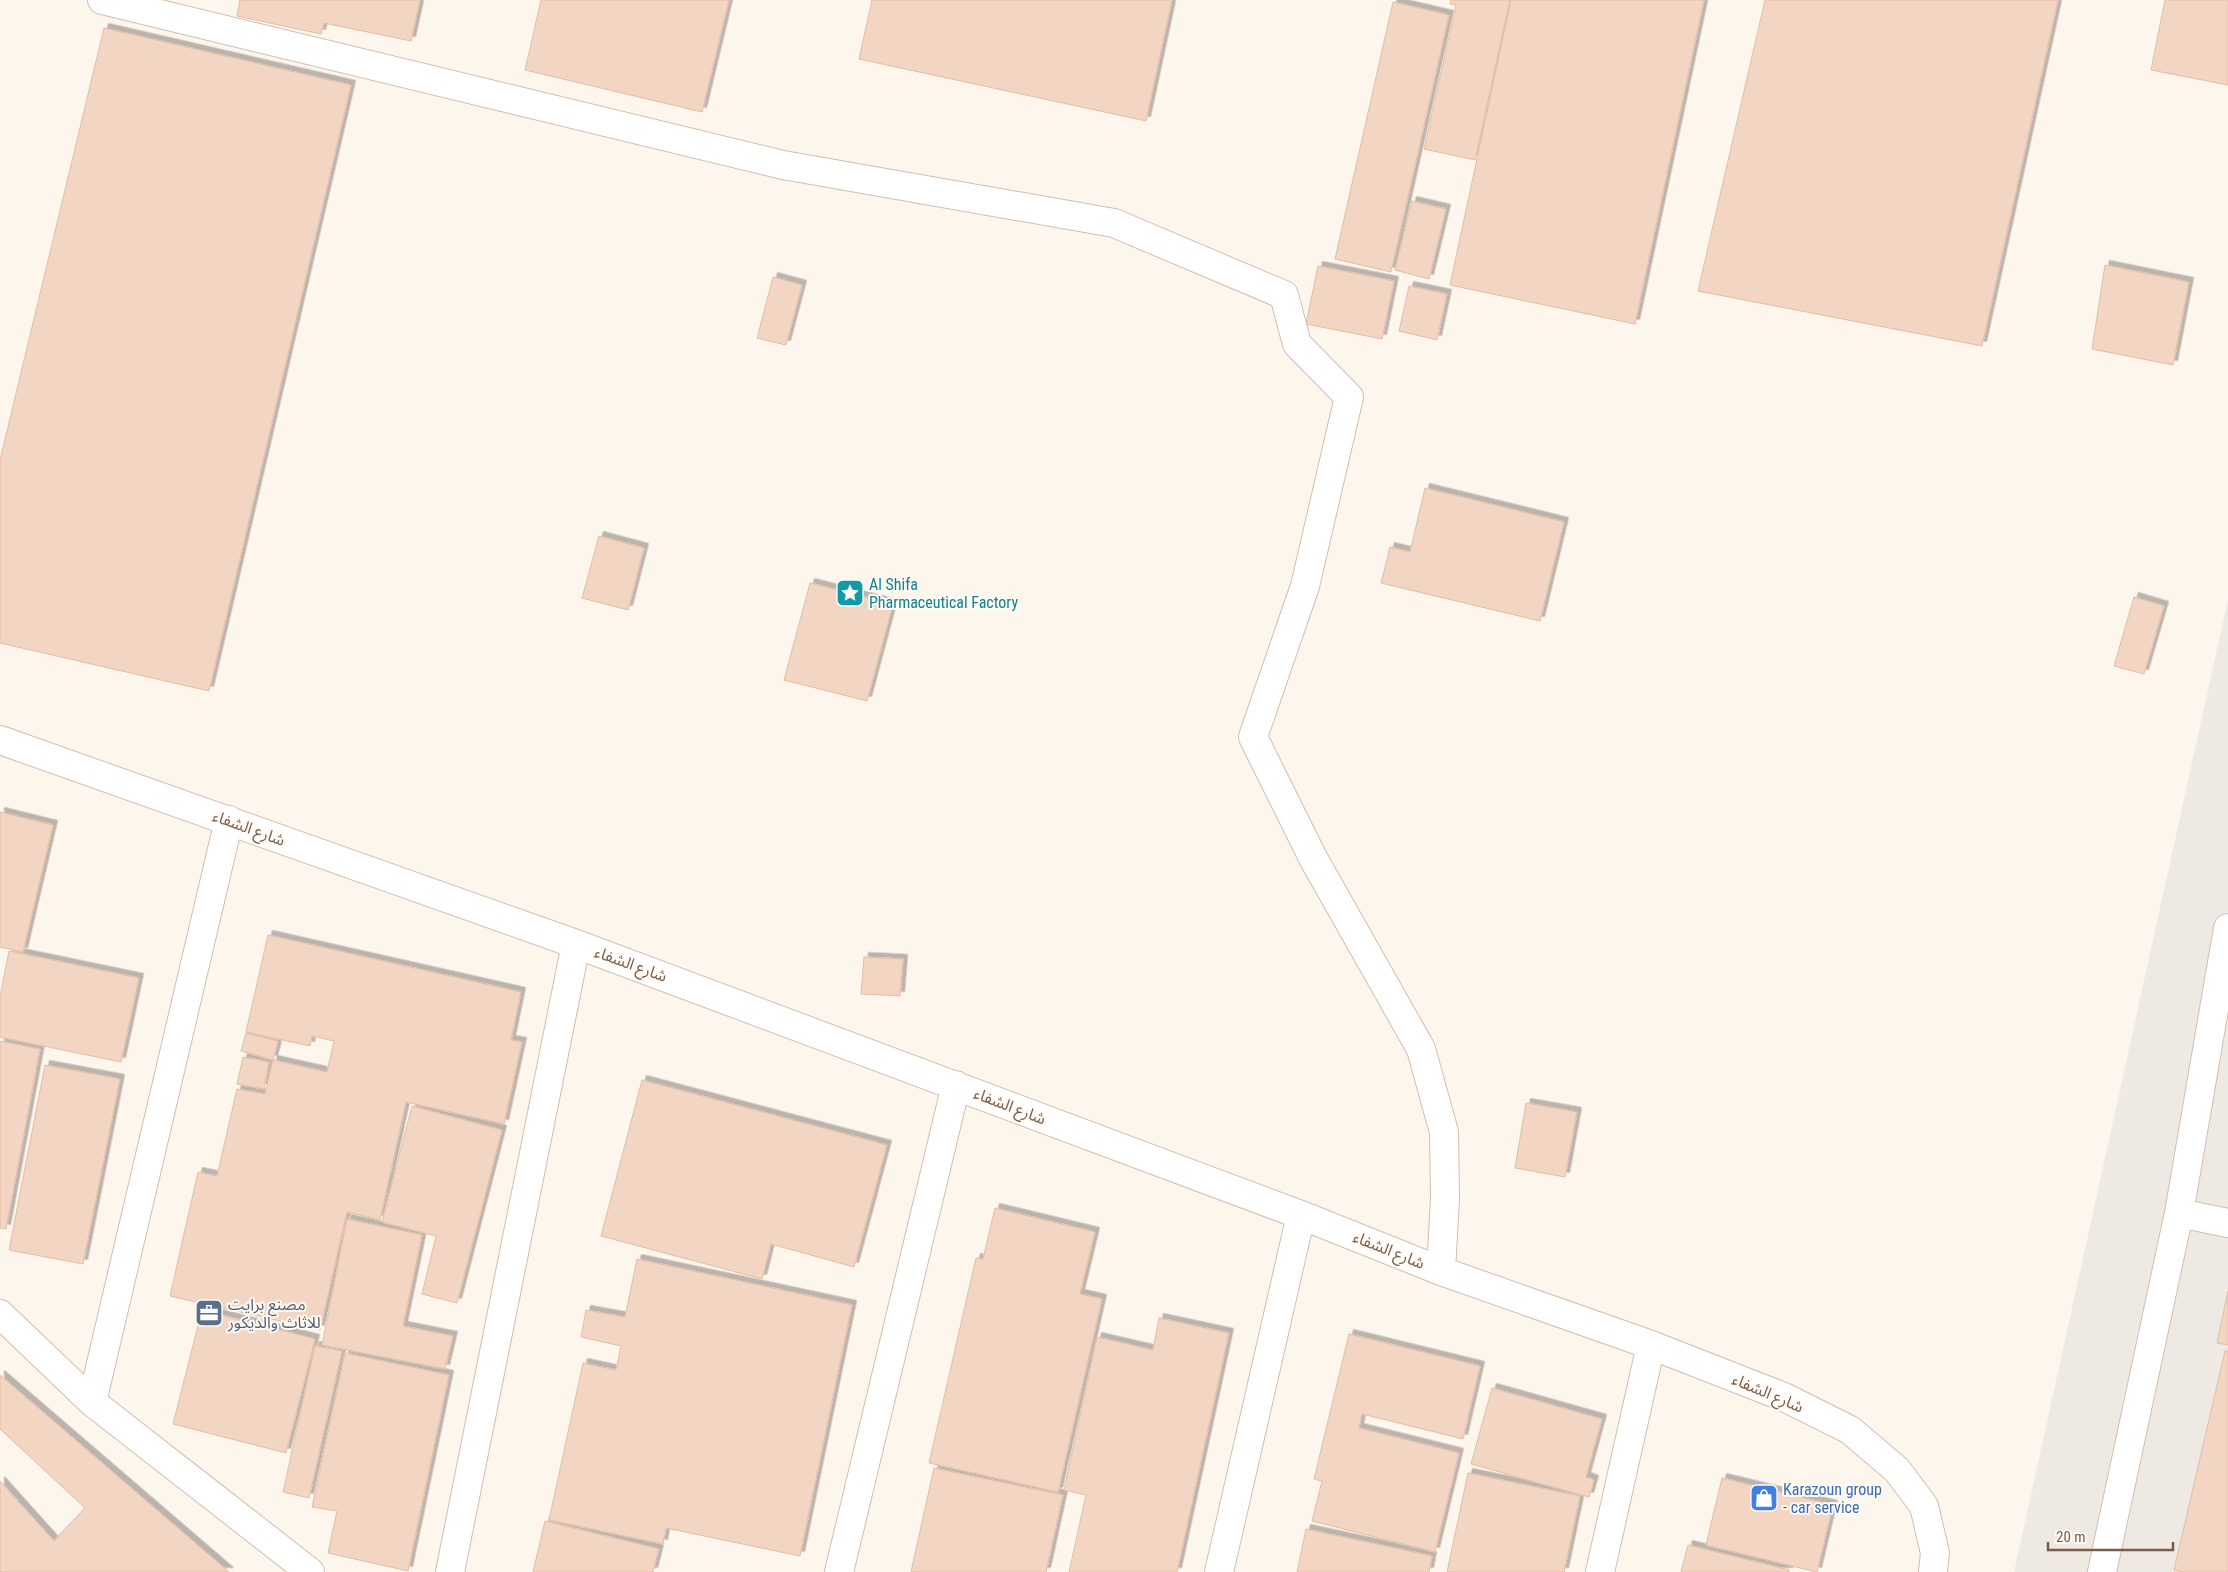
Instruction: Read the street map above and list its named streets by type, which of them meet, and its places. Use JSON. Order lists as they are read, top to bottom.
{
  "streets": {
    "street": ["شارع الشفاء"]
  },
  "places": {
    "place": ["Al Shifa Pharmaceutical Factory"],
    "office": ["مصنع برايت للاثاث والديكور"],
    "shop": ["Karazoun group - car service"]
  },
  "scale_bar": "20 m"
}
